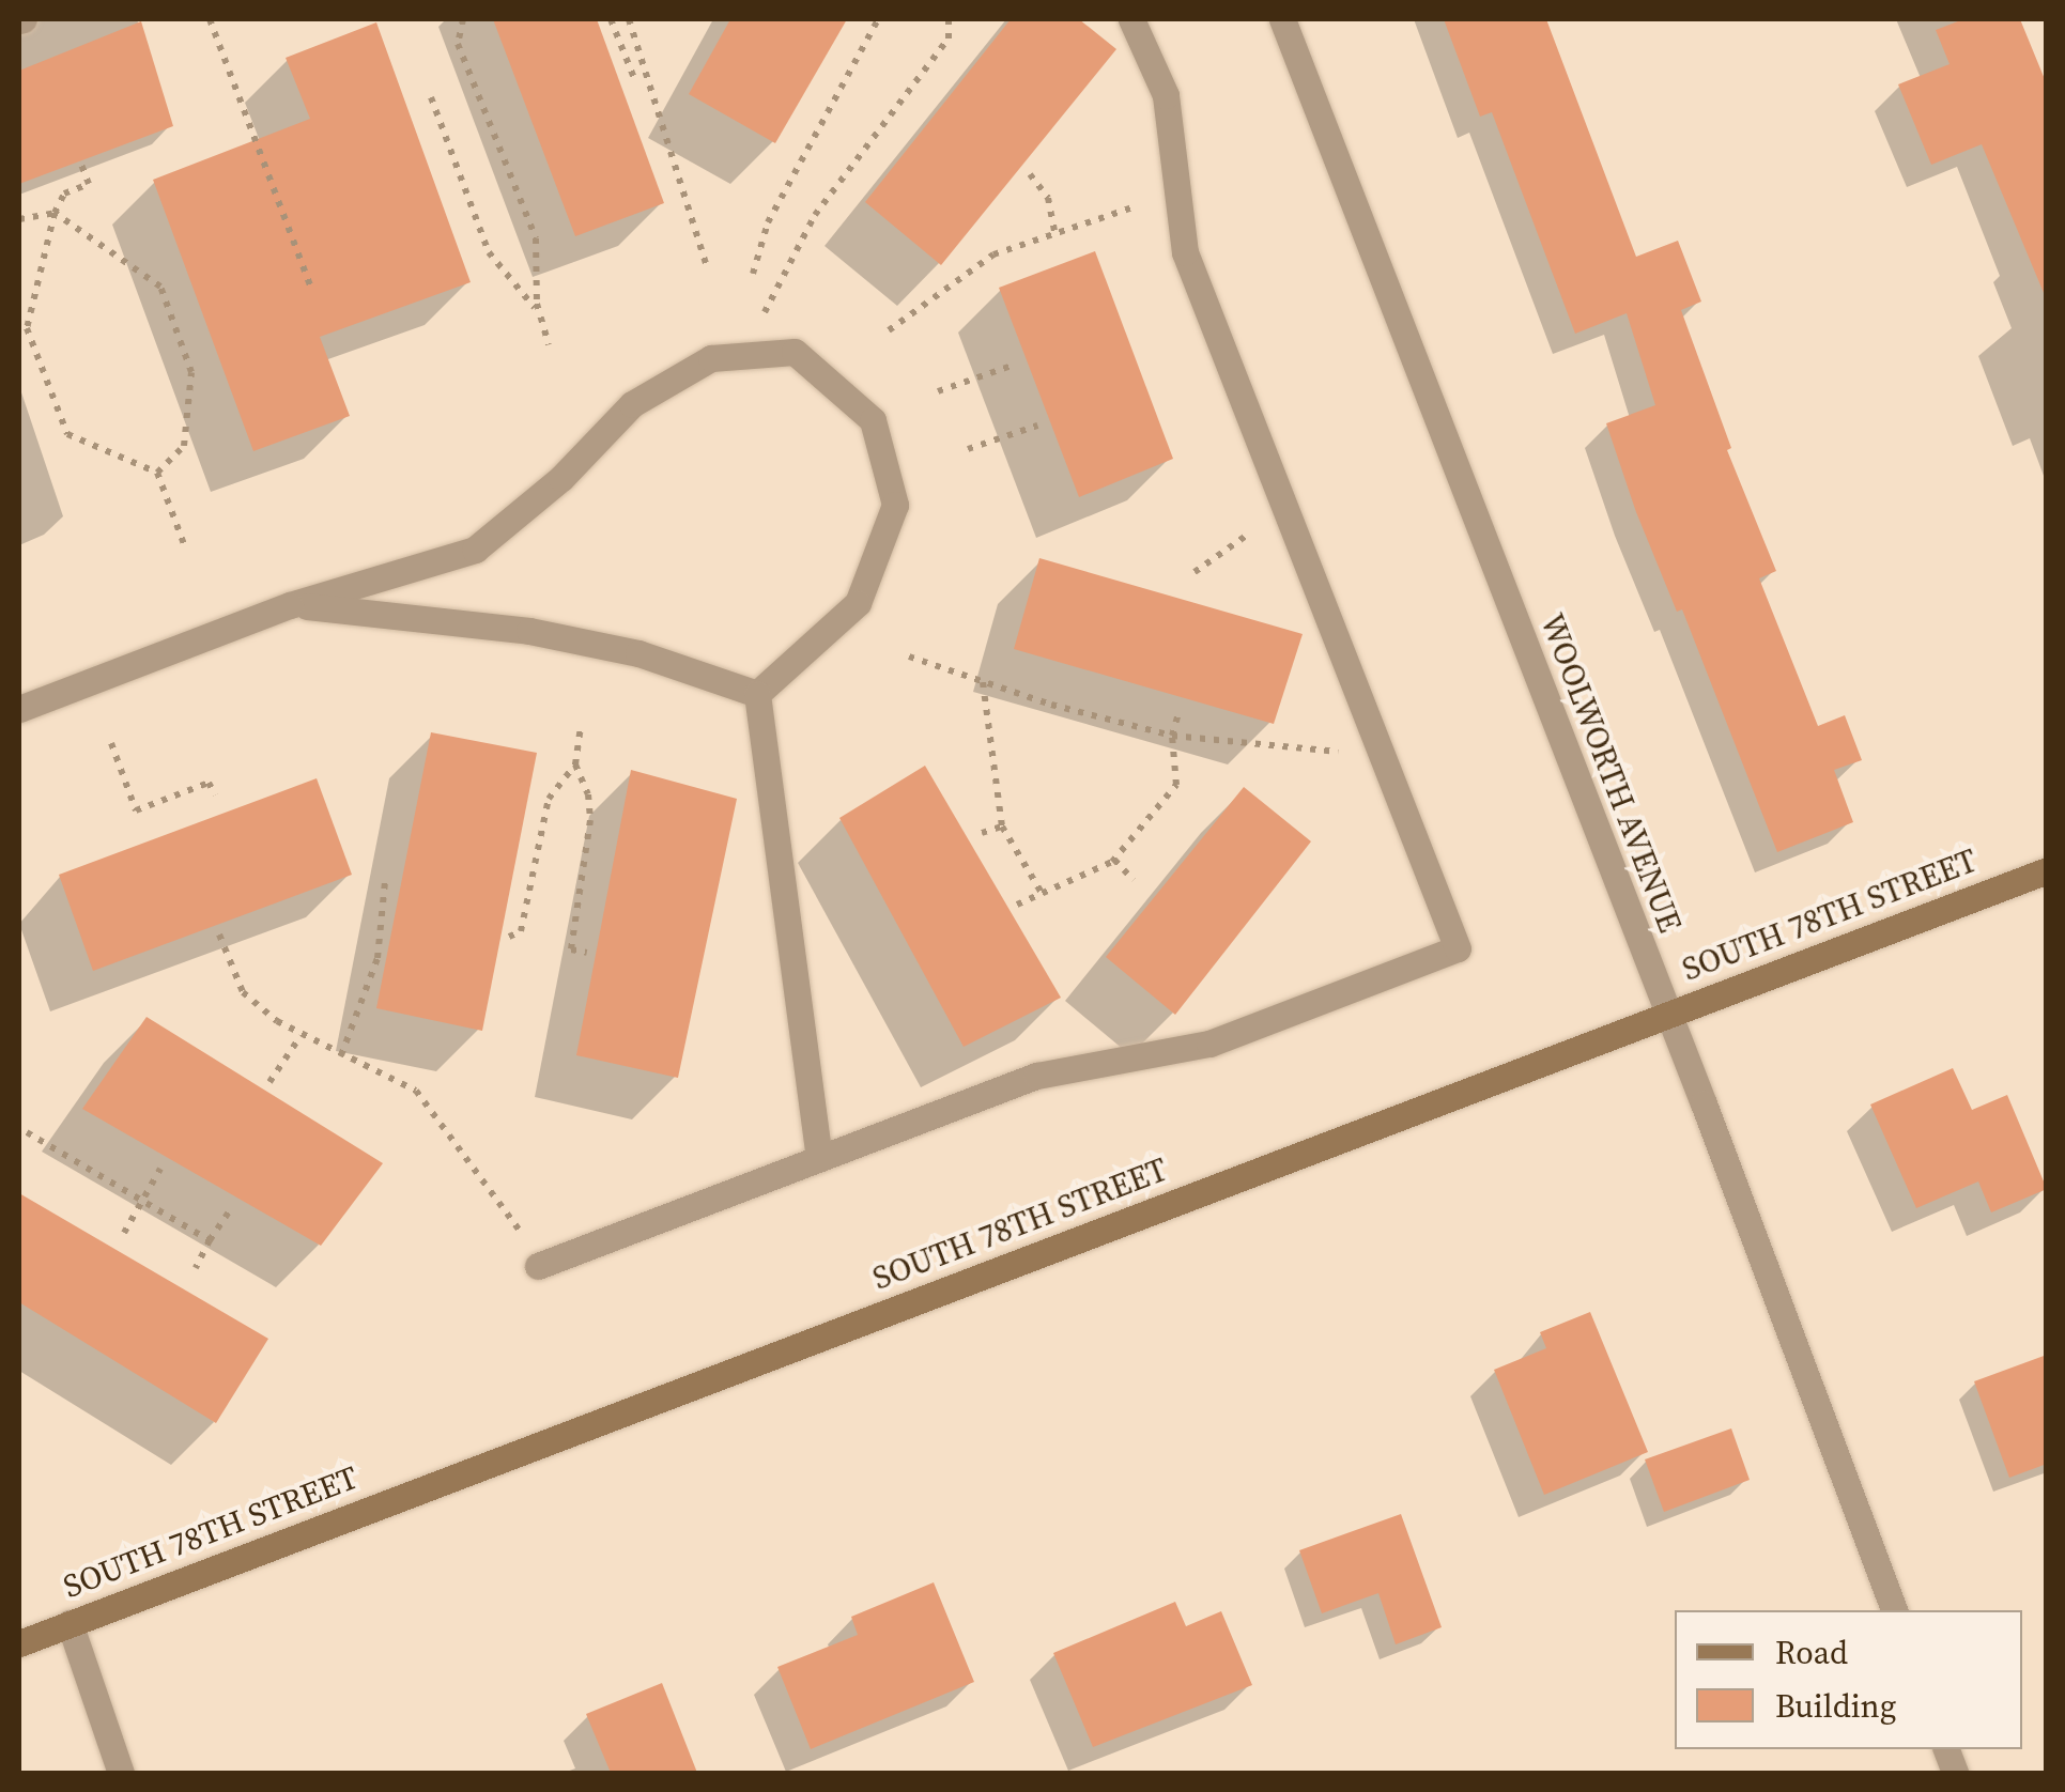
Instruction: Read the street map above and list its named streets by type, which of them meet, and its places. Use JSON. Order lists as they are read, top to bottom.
{
  "streets": {
    "main road": ["SOUTH 78TH STREET"],
    "street": ["WOOLWORTH AVENUE"]
  },
  "crossings": [
    ["WOOLWORTH AVENUE", "SOUTH 78TH STREET"]
  ],
  "legend": ["Road", "Building"]
}
